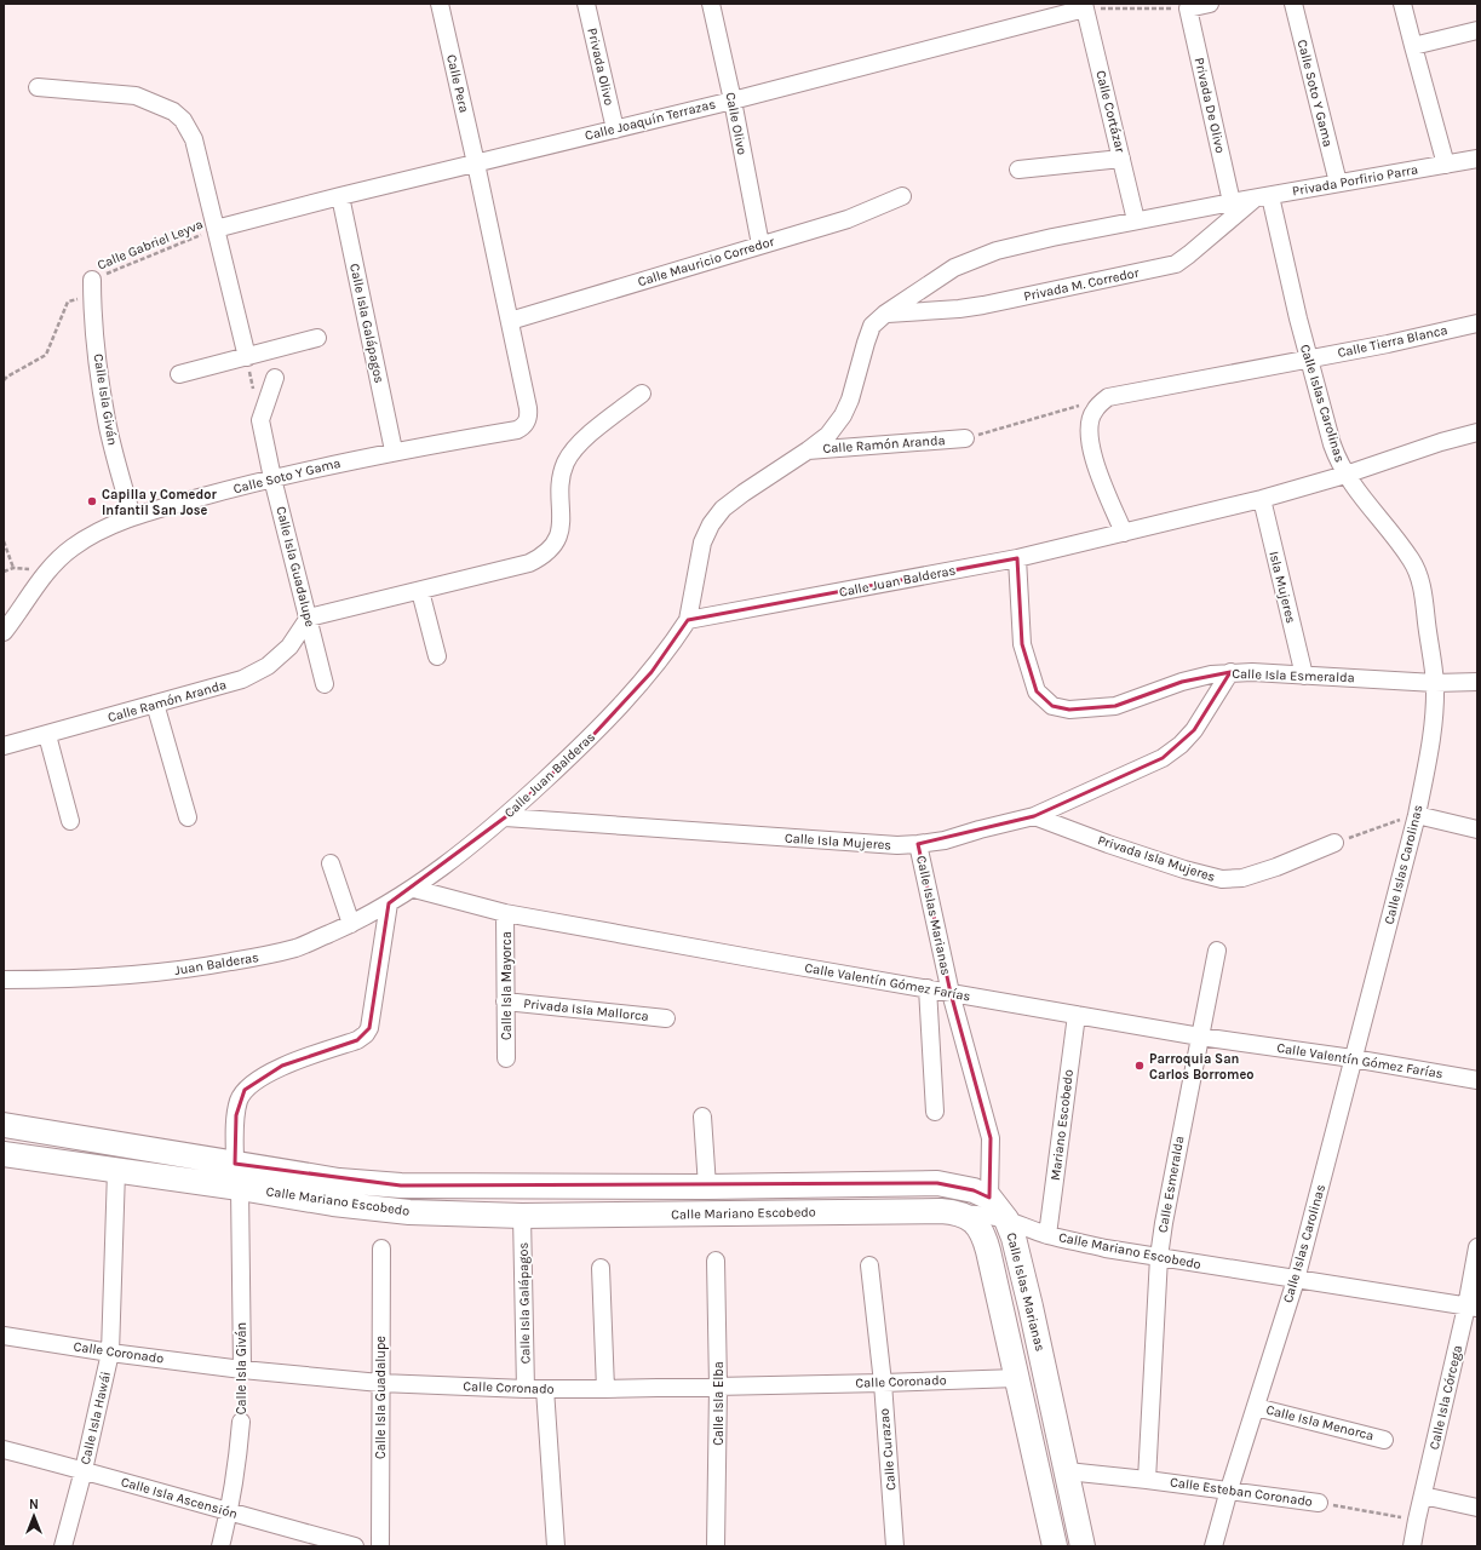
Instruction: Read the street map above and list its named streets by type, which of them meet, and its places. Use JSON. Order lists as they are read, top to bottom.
{
  "streets": {
    "main road": ["Calle Islas Marianas", "Calle Mariano Escobedo"],
    "street": [
      "Privada Olivo",
      "Calle Pera",
      "Calle Soto Y Gama",
      "Privada De Olivo",
      "Calle Cortázar",
      "Calle Joaquín Terrazas",
      "Calle Olivo",
      "Privada Porfirio Parra",
      "Calle Mauricio Corredor",
      "Privada M. Corredor",
      "Calle Isla Galápagos",
      "Calle Tierra Blanca",
      "Calle Isla Giván",
      "Calle Islas Carolinas",
      "Calle Ramón Aranda",
      "Calle Isla Guadalupe",
      "Calle Juan Balderas",
      "Isla Mujeres",
      "Calle Isla Esmeralda",
      "Calle Isla Mujeres",
      "Privada Isla Mujeres",
      "Juan Balderas",
      "Calle Valentín Gómez Farías",
      "Calle Isla Mayorca",
      "Privada Isla Mallorca",
      "Mariano Escobedo",
      "Calle Esmeralda",
      "Calle Coronado",
      "Calle Isla Córcega",
      "Calle Isla Elba",
      "Calle Isla Hawái",
      "Calle Isla Menorca",
      "Calle Curazao",
      "Calle Esteban Coronado",
      "Calle Isla Ascensión"
    ],
    "path": ["Calle Gabriel Leyva"]
  },
  "crossings": [
    ["Privada Olivo", "Calle Joaquín Terrazas"],
    ["Calle Pera", "Calle Soto Y Gama"],
    ["Calle Pera", "Calle Joaquín Terrazas"],
    ["Calle Pera", "Calle Mauricio Corredor"],
    ["Calle Soto Y Gama", "Privada Porfirio Parra"],
    ["Calle Soto Y Gama", "Calle Isla Galápagos"],
    ["Calle Soto Y Gama", "Calle Isla Giván"],
    ["Calle Soto Y Gama", "Calle Isla Guadalupe"],
    ["Privada De Olivo", "Privada Porfirio Parra"],
    ["Privada De Olivo", "Calle Ramón Aranda"],
    ["Calle Cortázar", "Calle Joaquín Terrazas"],
    ["Calle Cortázar", "Calle Ramón Aranda"],
    ["Calle Joaquín Terrazas", "Calle Olivo"],
    ["Calle Joaquín Terrazas", "Calle Gabriel Leyva"],
    ["Calle Joaquín Terrazas", "Calle Isla Galápagos"],
    ["Calle Olivo", "Calle Mauricio Corredor"],
    ["Privada Porfirio Parra", "Privada M. Corredor"],
    ["Privada Porfirio Parra", "Calle Islas Carolinas"],
    ["Privada Porfirio Parra", "Calle Ramón Aranda"],
    ["Calle Gabriel Leyva", "Calle Isla Giván"],
    ["Privada M. Corredor", "Calle Islas Carolinas"],
    ["Privada M. Corredor", "Calle Ramón Aranda"],
    ["Calle Isla Galápagos", "Calle Mariano Escobedo"],
    ["Calle Isla Galápagos", "Calle Coronado"],
    ["Calle Tierra Blanca", "Calle Islas Carolinas"],
    ["Calle Isla Giván", "Calle Mariano Escobedo"],
    ["Calle Isla Giván", "Calle Coronado"],
    ["Calle Isla Giván", "Calle Isla Ascensión"],
    ["Calle Islas Carolinas", "Calle Juan Balderas"],
    ["Calle Islas Carolinas", "Calle Isla Esmeralda"],
    ["Calle Islas Carolinas", "Calle Valentín Gómez Farías"],
    ["Calle Islas Carolinas", "Calle Mariano Escobedo"],
    ["Calle Islas Carolinas", "Calle Isla Menorca"],
    ["Calle Islas Carolinas", "Calle Esteban Coronado"],
    ["Calle Ramón Aranda", "Calle Isla Guadalupe"],
    ["Calle Isla Guadalupe", "Calle Coronado"],
    ["Calle Juan Balderas", "Isla Mujeres"],
    ["Calle Juan Balderas", "Calle Isla Esmeralda"],
    ["Calle Juan Balderas", "Calle Isla Mujeres"],
    ["Calle Juan Balderas", "Juan Balderas"],
    ["Calle Juan Balderas", "Calle Valentín Gómez Farías"],
    ["Isla Mujeres", "Calle Isla Esmeralda"],
    ["Calle Isla Esmeralda", "Calle Isla Mujeres"],
    ["Calle Isla Mujeres", "Privada Isla Mujeres"],
    ["Calle Isla Mujeres", "Calle Islas Marianas"],
    ["Calle Islas Marianas", "Calle Valentín Gómez Farías"],
    ["Calle Islas Marianas", "Calle Mariano Escobedo"],
    ["Calle Islas Marianas", "Calle Coronado"],
    ["Calle Islas Marianas", "Calle Esteban Coronado"],
    ["Juan Balderas", "Calle Valentín Gómez Farías"],
    ["Calle Valentín Gómez Farías", "Calle Isla Mayorca"],
    ["Calle Valentín Gómez Farías", "Mariano Escobedo"],
    ["Calle Valentín Gómez Farías", "Calle Esmeralda"],
    ["Calle Isla Mayorca", "Privada Isla Mallorca"],
    ["Mariano Escobedo", "Calle Mariano Escobedo"],
    ["Calle Esmeralda", "Calle Mariano Escobedo"],
    ["Calle Esmeralda", "Calle Esteban Coronado"],
    ["Calle Mariano Escobedo", "Calle Isla Córcega"],
    ["Calle Mariano Escobedo", "Calle Isla Hawái"],
    ["Calle Coronado", "Calle Isla Elba"],
    ["Calle Coronado", "Calle Isla Hawái"],
    ["Calle Coronado", "Calle Curazao"],
    ["Calle Isla Córcega", "Calle Esteban Coronado"],
    ["Calle Isla Hawái", "Calle Isla Ascensión"]
  ],
  "places": ["Capilla y Comedor Infantil San Jose", "Parroquia San Carlos Borromeo"],
  "north": "top"
}
